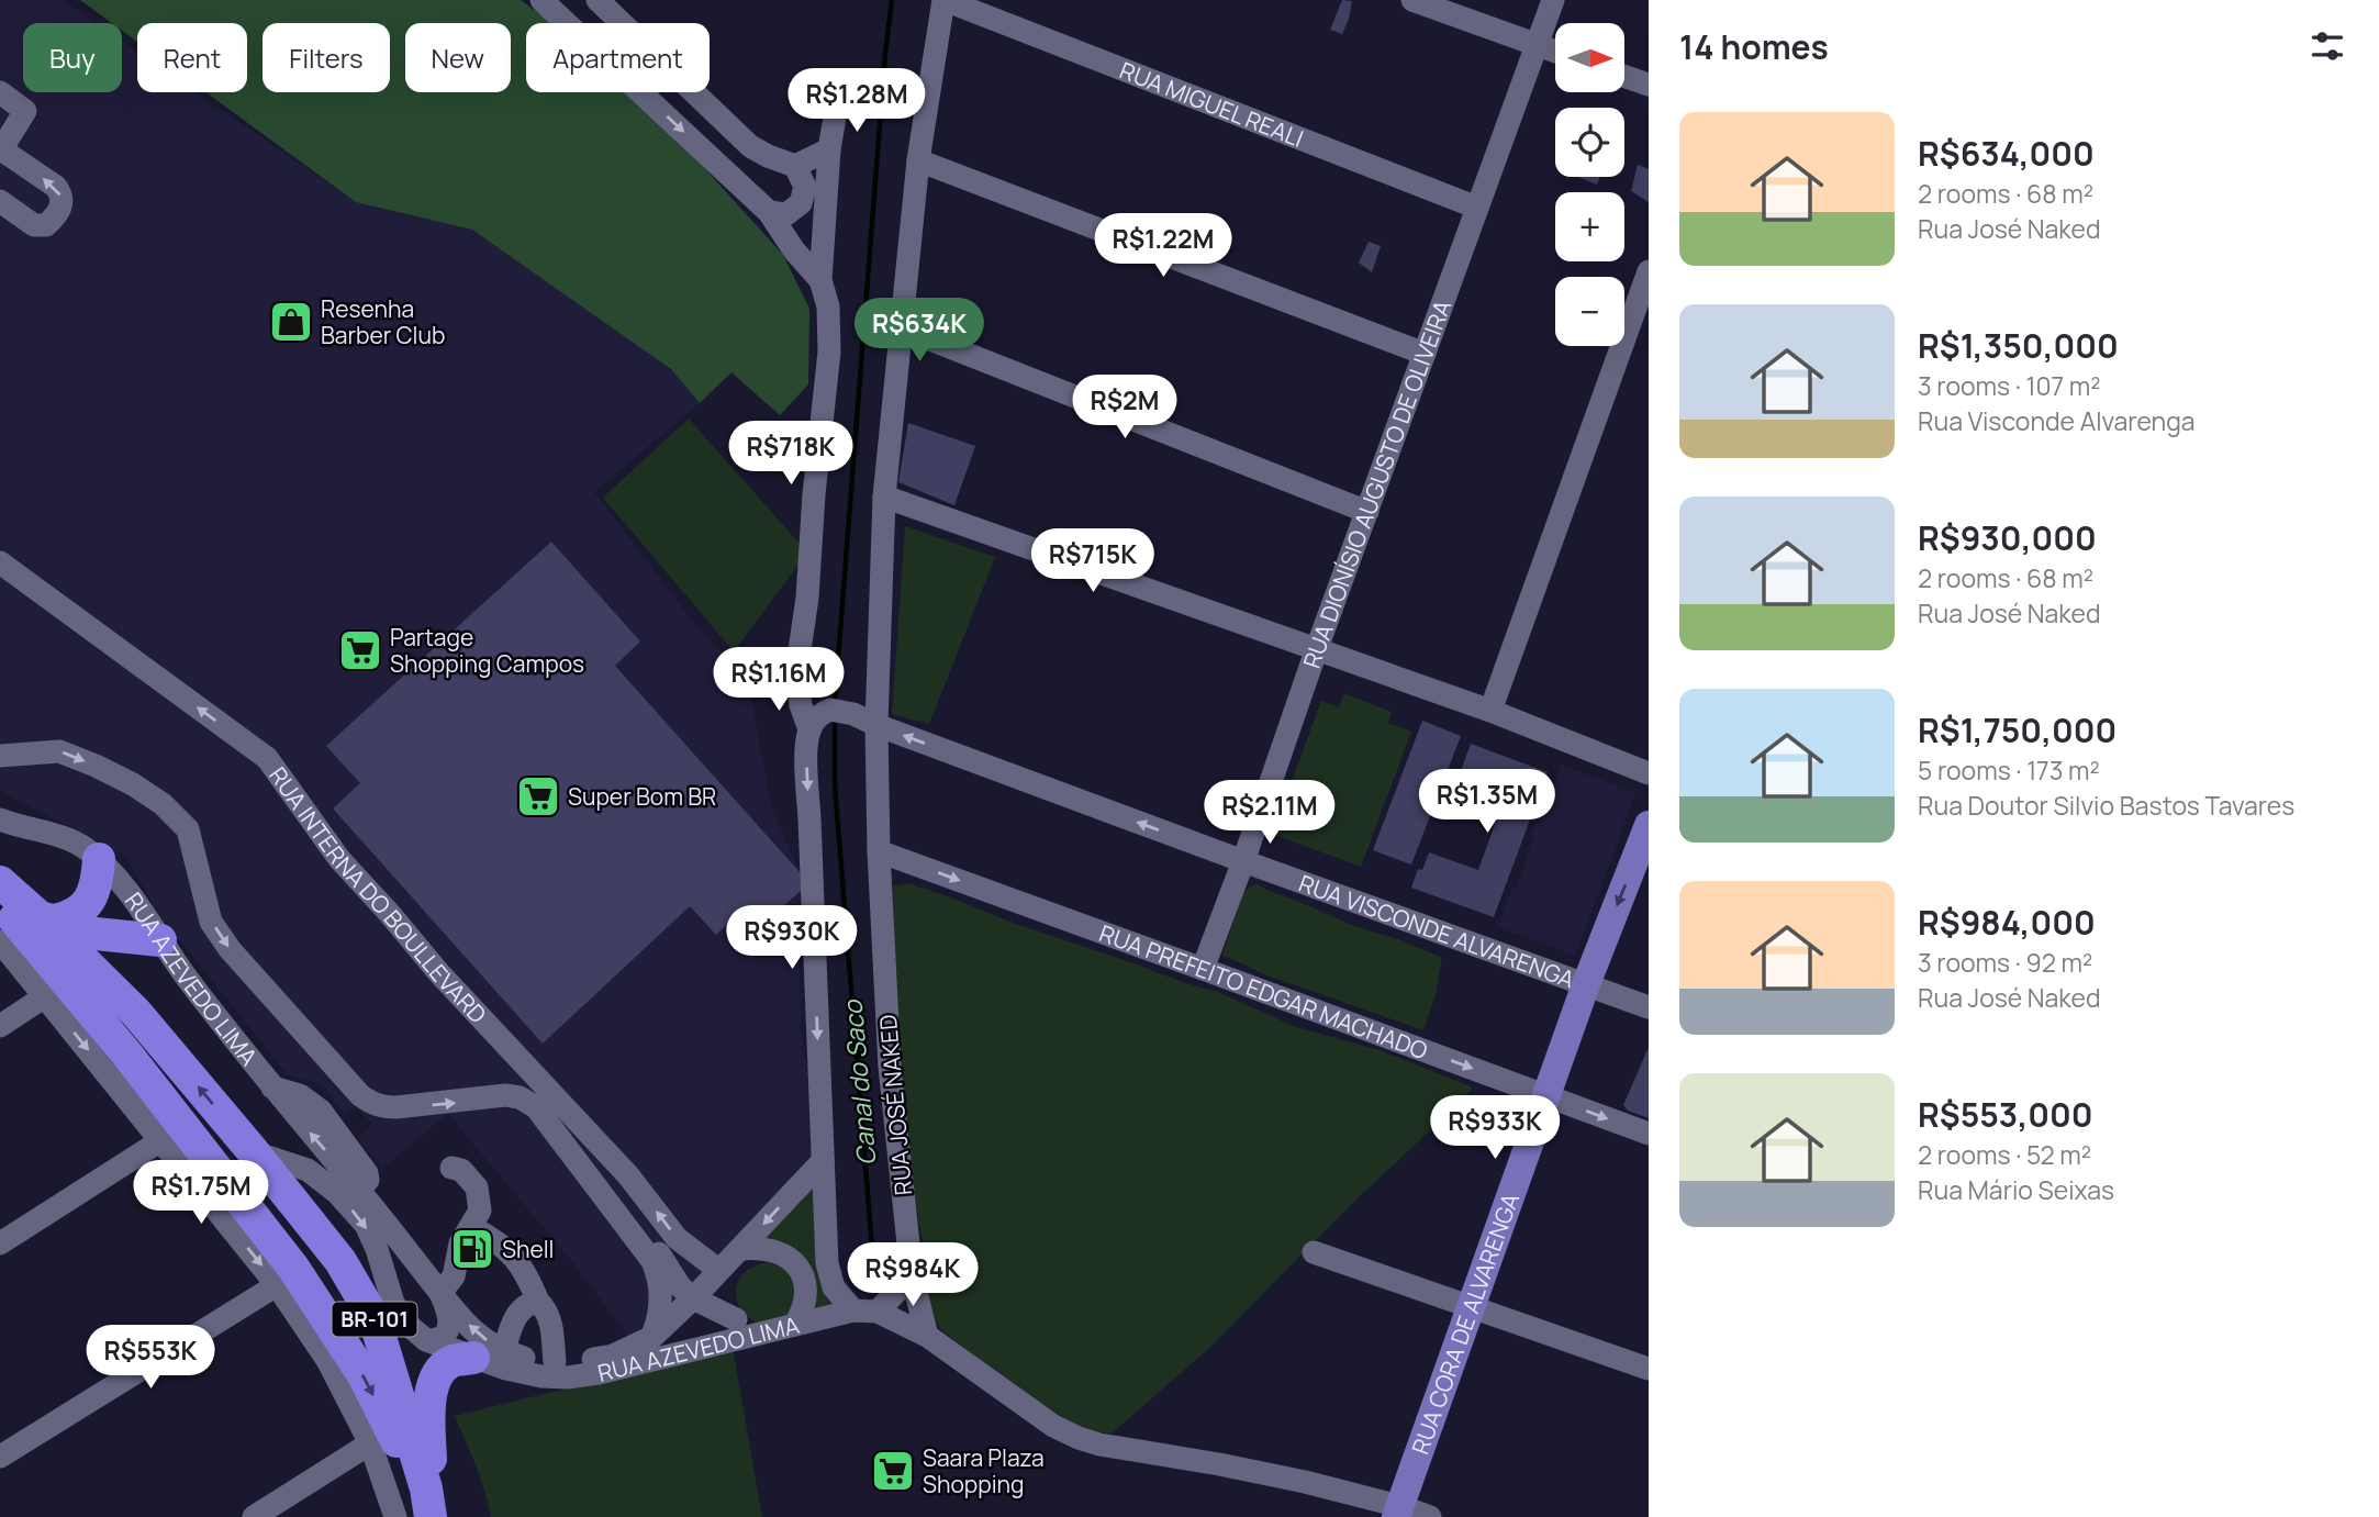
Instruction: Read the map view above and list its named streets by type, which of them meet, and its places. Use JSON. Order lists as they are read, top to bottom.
{
  "streets": {
    "highway": ["BR-101"],
    "main road": ["RUA CORA DE ALVARENGA"],
    "street": [
      "RUA MIGUEL REALI",
      "RUA DIONÍSIO AUGUSTO DE OLIVEIRA",
      "RUA INTERNA DO BOULLEVARD",
      "RUA VISCONDE ALVARENGA",
      "RUA AZEVEDO LIMA",
      "RUA PREFEITO EDGAR MACHADO",
      "RUA JOSÉ NAKED"
    ]
  },
  "crossings": [
    ["RUA MIGUEL REALI", "RUA DIONÍSIO AUGUSTO DE OLIVEIRA"],
    ["RUA MIGUEL REALI", "RUA JOSÉ NAKED"],
    ["RUA DIONÍSIO AUGUSTO DE OLIVEIRA", "RUA VISCONDE ALVARENGA"],
    ["RUA DIONÍSIO AUGUSTO DE OLIVEIRA", "RUA PREFEITO EDGAR MACHADO"],
    ["RUA INTERNA DO BOULLEVARD", "RUA AZEVEDO LIMA"],
    ["RUA VISCONDE ALVARENGA", "RUA JOSÉ NAKED"],
    ["RUA VISCONDE ALVARENGA", "RUA CORA DE ALVARENGA"],
    ["RUA AZEVEDO LIMA", "RUA JOSÉ NAKED"],
    ["RUA AZEVEDO LIMA", "BR-101"],
    ["RUA AZEVEDO LIMA", "RUA CORA DE ALVARENGA"],
    ["RUA PREFEITO EDGAR MACHADO", "RUA JOSÉ NAKED"],
    ["RUA PREFEITO EDGAR MACHADO", "RUA CORA DE ALVARENGA"]
  ],
  "one_way": ["RUA VISCONDE ALVARENGA", "RUA PREFEITO EDGAR MACHADO"],
  "water": ["Canal do Saco"],
  "places": {
    "shop": ["Resenha Barber Club"],
    "supermarket": ["Partage Shopping Campos", "Super Bom BR", "Saara Plaza Shopping"],
    "fuel station": ["Shell"]
  },
  "north": "right",
  "page": {
    "heading": "14 homes",
    "map_buttons": ["+", "−"],
    "chip": [
      "Buy",
      "Rent",
      "Filters",
      "New",
      "Apartment"
    ],
    "price": [
      "R$1.28M",
      "R$1.22M",
      "R$634K",
      "R$2M",
      "R$718K",
      "R$715K",
      "R$1.16M",
      "R$1.35M",
      "R$2.11M",
      "R$930K",
      "R$933K",
      "R$1.75M",
      "R$984K",
      "R$553K"
    ],
    "list": [
      {
        "name": "R$634,000",
        "note": "2 rooms · 68 m² · Rua José Naked"
      },
      {
        "name": "R$1,350,000",
        "note": "3 rooms · 107 m² · Rua Visconde Alvarenga"
      },
      {
        "name": "R$930,000",
        "note": "2 rooms · 68 m² · Rua José Naked"
      },
      {
        "name": "R$1,750,000",
        "note": "5 rooms · 173 m² · Rua Doutor Silvio Bastos Tavares"
      },
      {
        "name": "R$984,000",
        "note": "3 rooms · 92 m² · Rua José Naked"
      },
      {
        "name": "R$553,000",
        "note": "2 rooms · 52 m² · Rua Mário Seixas"
      }
    ]
  }
}
